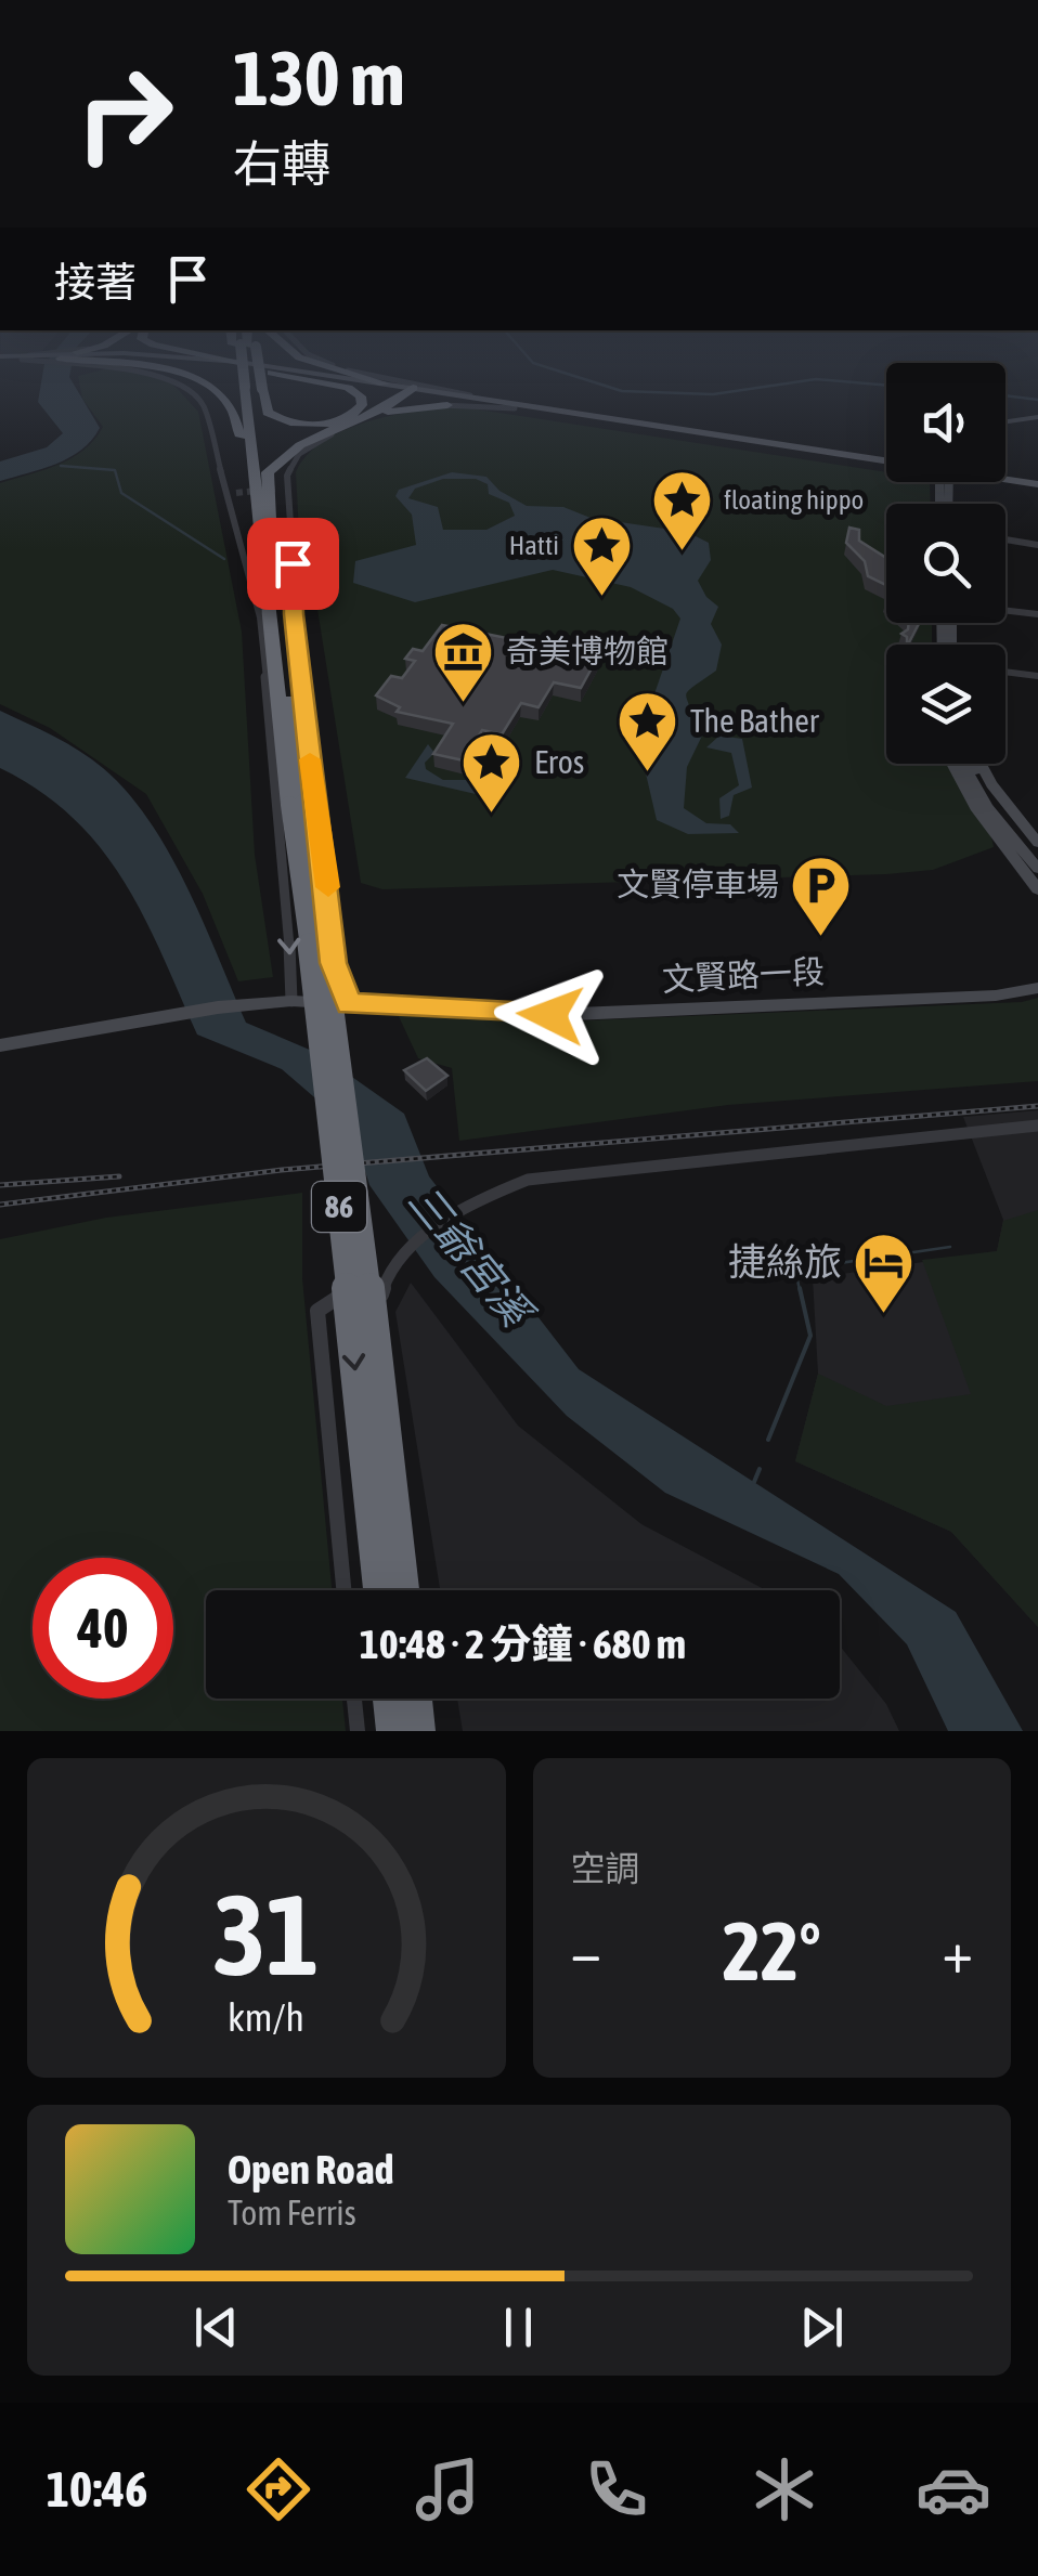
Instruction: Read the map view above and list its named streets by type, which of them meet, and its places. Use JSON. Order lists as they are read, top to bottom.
{
  "streets": {
    "highway": ["86"],
    "street": ["文賢路一段"]
  },
  "water": ["三爺宮溪"],
  "places": {
    "place": [
      "floating hippo",
      "Hatti",
      "The Bather",
      "Eros"
    ],
    "museum": ["奇美博物館"],
    "parking": ["文賢停車場"],
    "hotel": ["捷絲旅"]
  },
  "page": {
    "turn": ["130 m", "右轉"],
    "then": "接著",
    "limit": "40",
    "trip": "10:48 · 2 分鐘 · 680 m",
    "tile": "空調",
    "heat": ["−", "22°", "+"],
    "song": ["Open Road", "Tom Ferris"],
    "tabs": "10:46",
    "gauge": ["31", "km/h"]
  }
}
